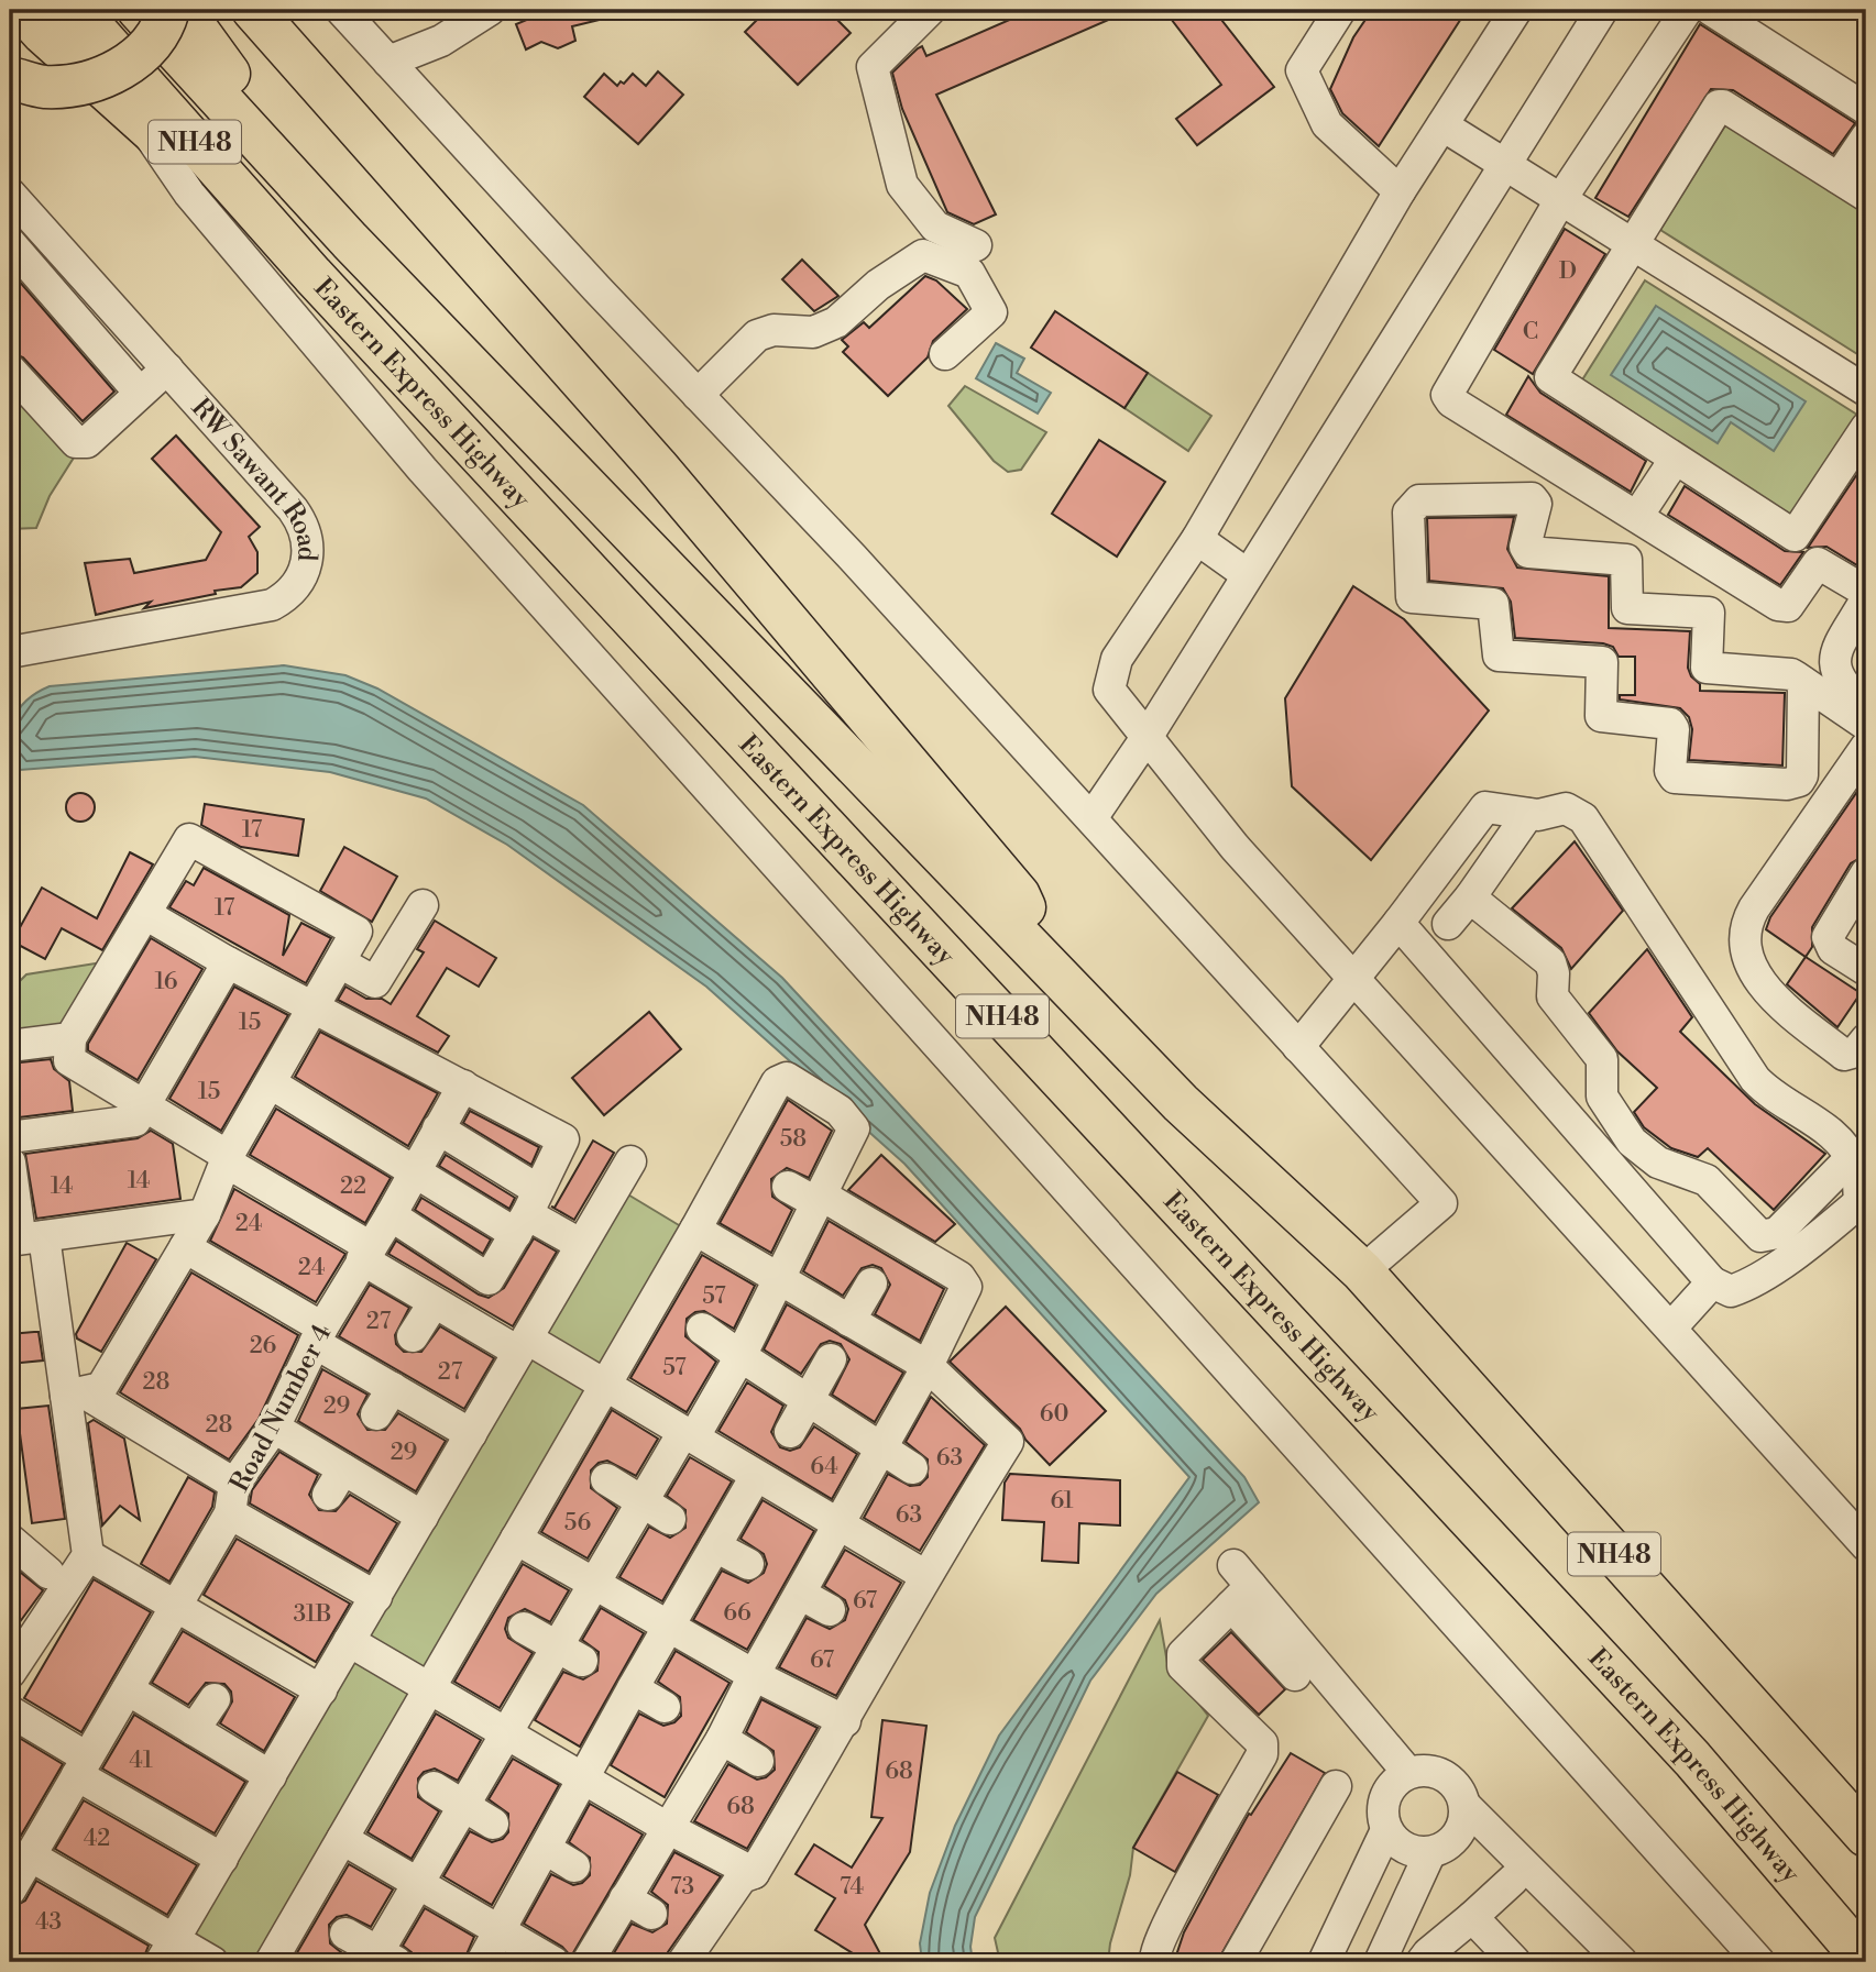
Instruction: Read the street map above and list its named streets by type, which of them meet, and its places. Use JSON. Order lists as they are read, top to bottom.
{
  "streets": {
    "highway": ["NH48", "Eastern Express Highway"],
    "street": ["RW Sawant Road", "Road Number 4"]
  },
  "house_numbers": [
    "D",
    "C",
    "17",
    "17",
    "16",
    "15",
    "15",
    "58",
    "14",
    "14",
    "22",
    "24",
    "24",
    "57",
    "27",
    "26",
    "57",
    "27",
    "28",
    "29",
    "60",
    "28",
    "29",
    "63",
    "64",
    "61",
    "63",
    "56",
    "67",
    "66",
    "31B",
    "67",
    "41",
    "68",
    "68",
    "42",
    "73",
    "74",
    "43"
  ]
}
